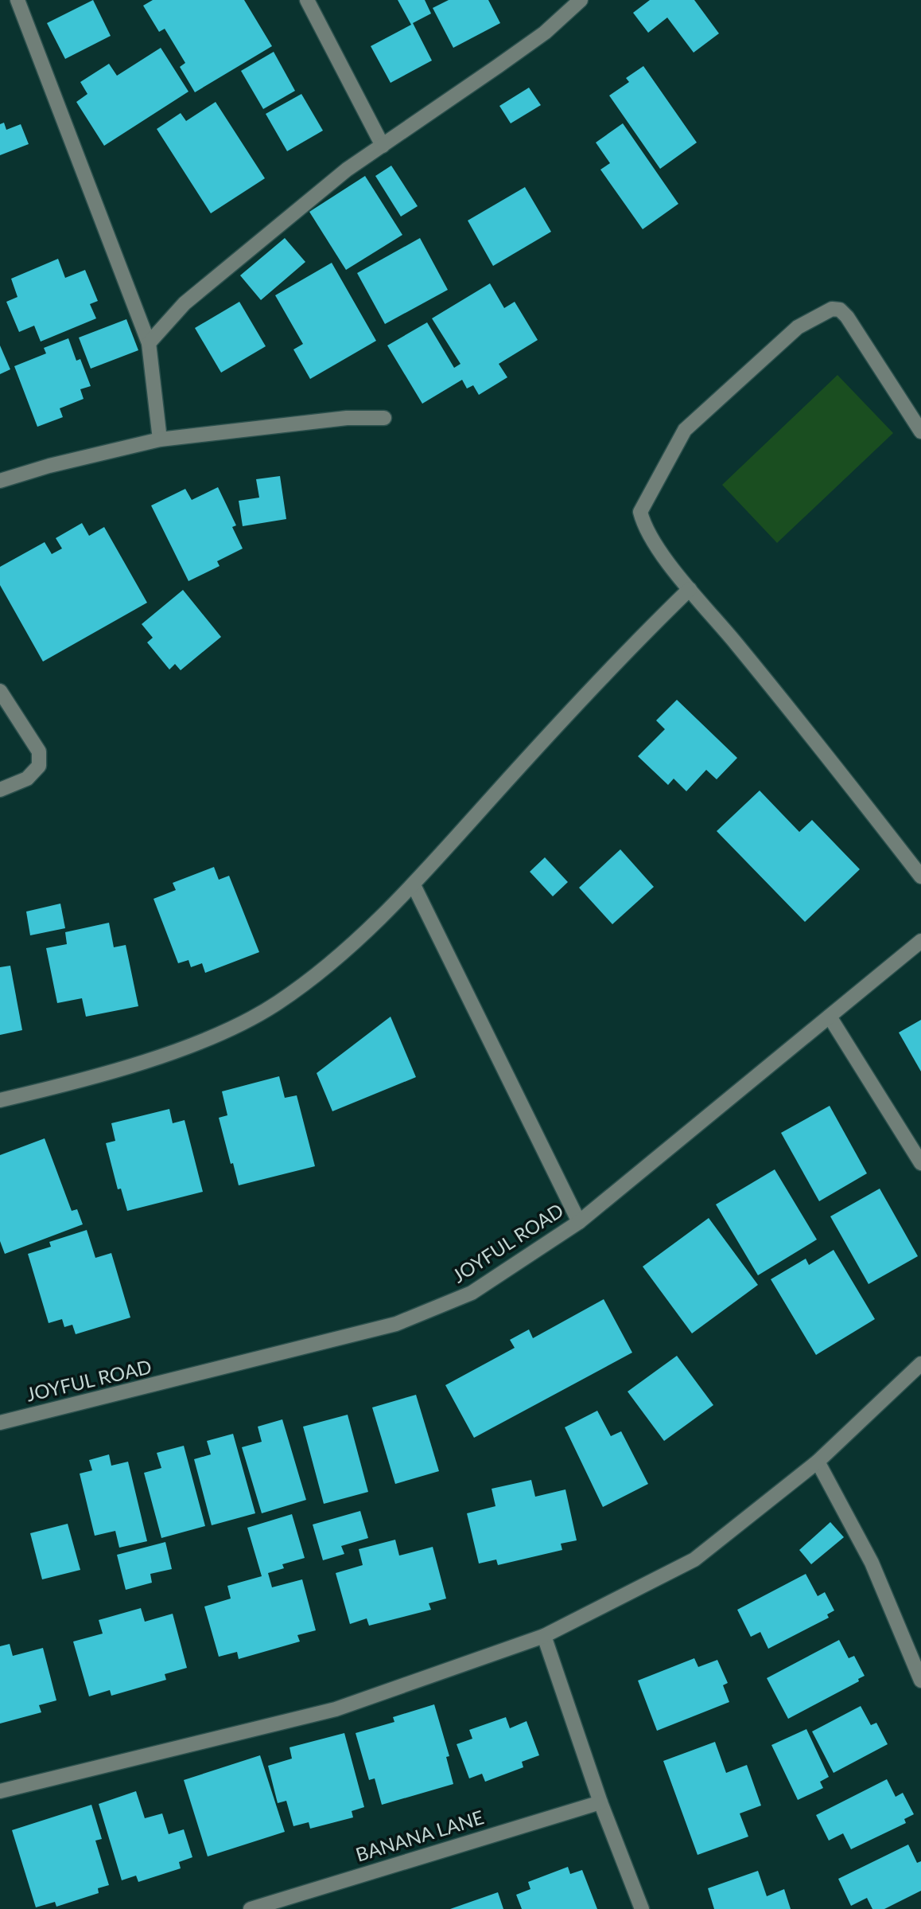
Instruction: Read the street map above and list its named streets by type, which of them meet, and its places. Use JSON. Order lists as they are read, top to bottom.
{
  "streets": {
    "street": ["JOYFUL ROAD", "BANANA LANE"]
  }
}
